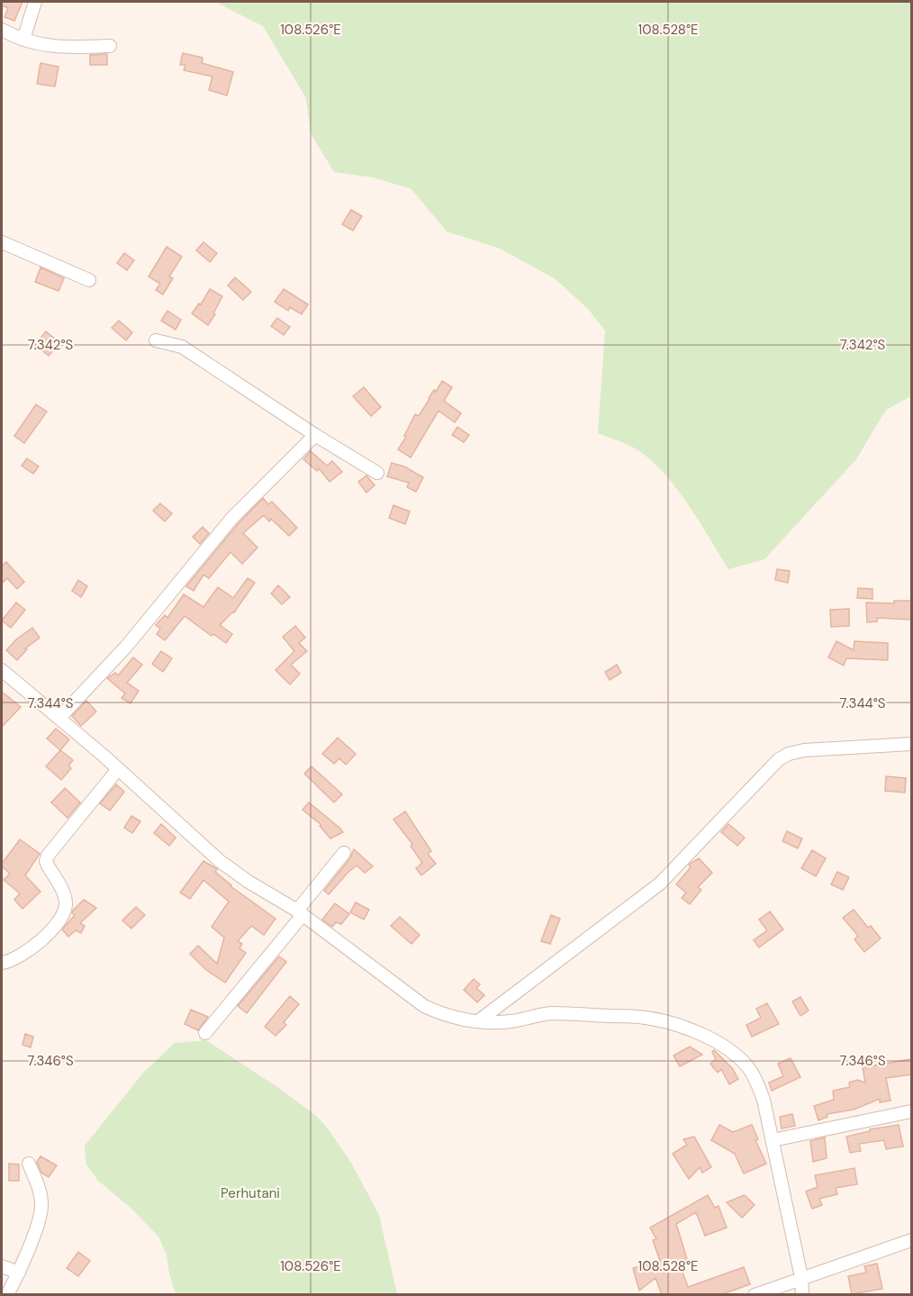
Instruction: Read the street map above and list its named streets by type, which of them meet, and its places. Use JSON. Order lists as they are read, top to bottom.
{
  "parks": ["Perhutani"],
  "coordinates": [
    "108.526°E",
    "108.528°E",
    "7.342°S",
    "7.344°S",
    "7.346°S"
  ]
}
